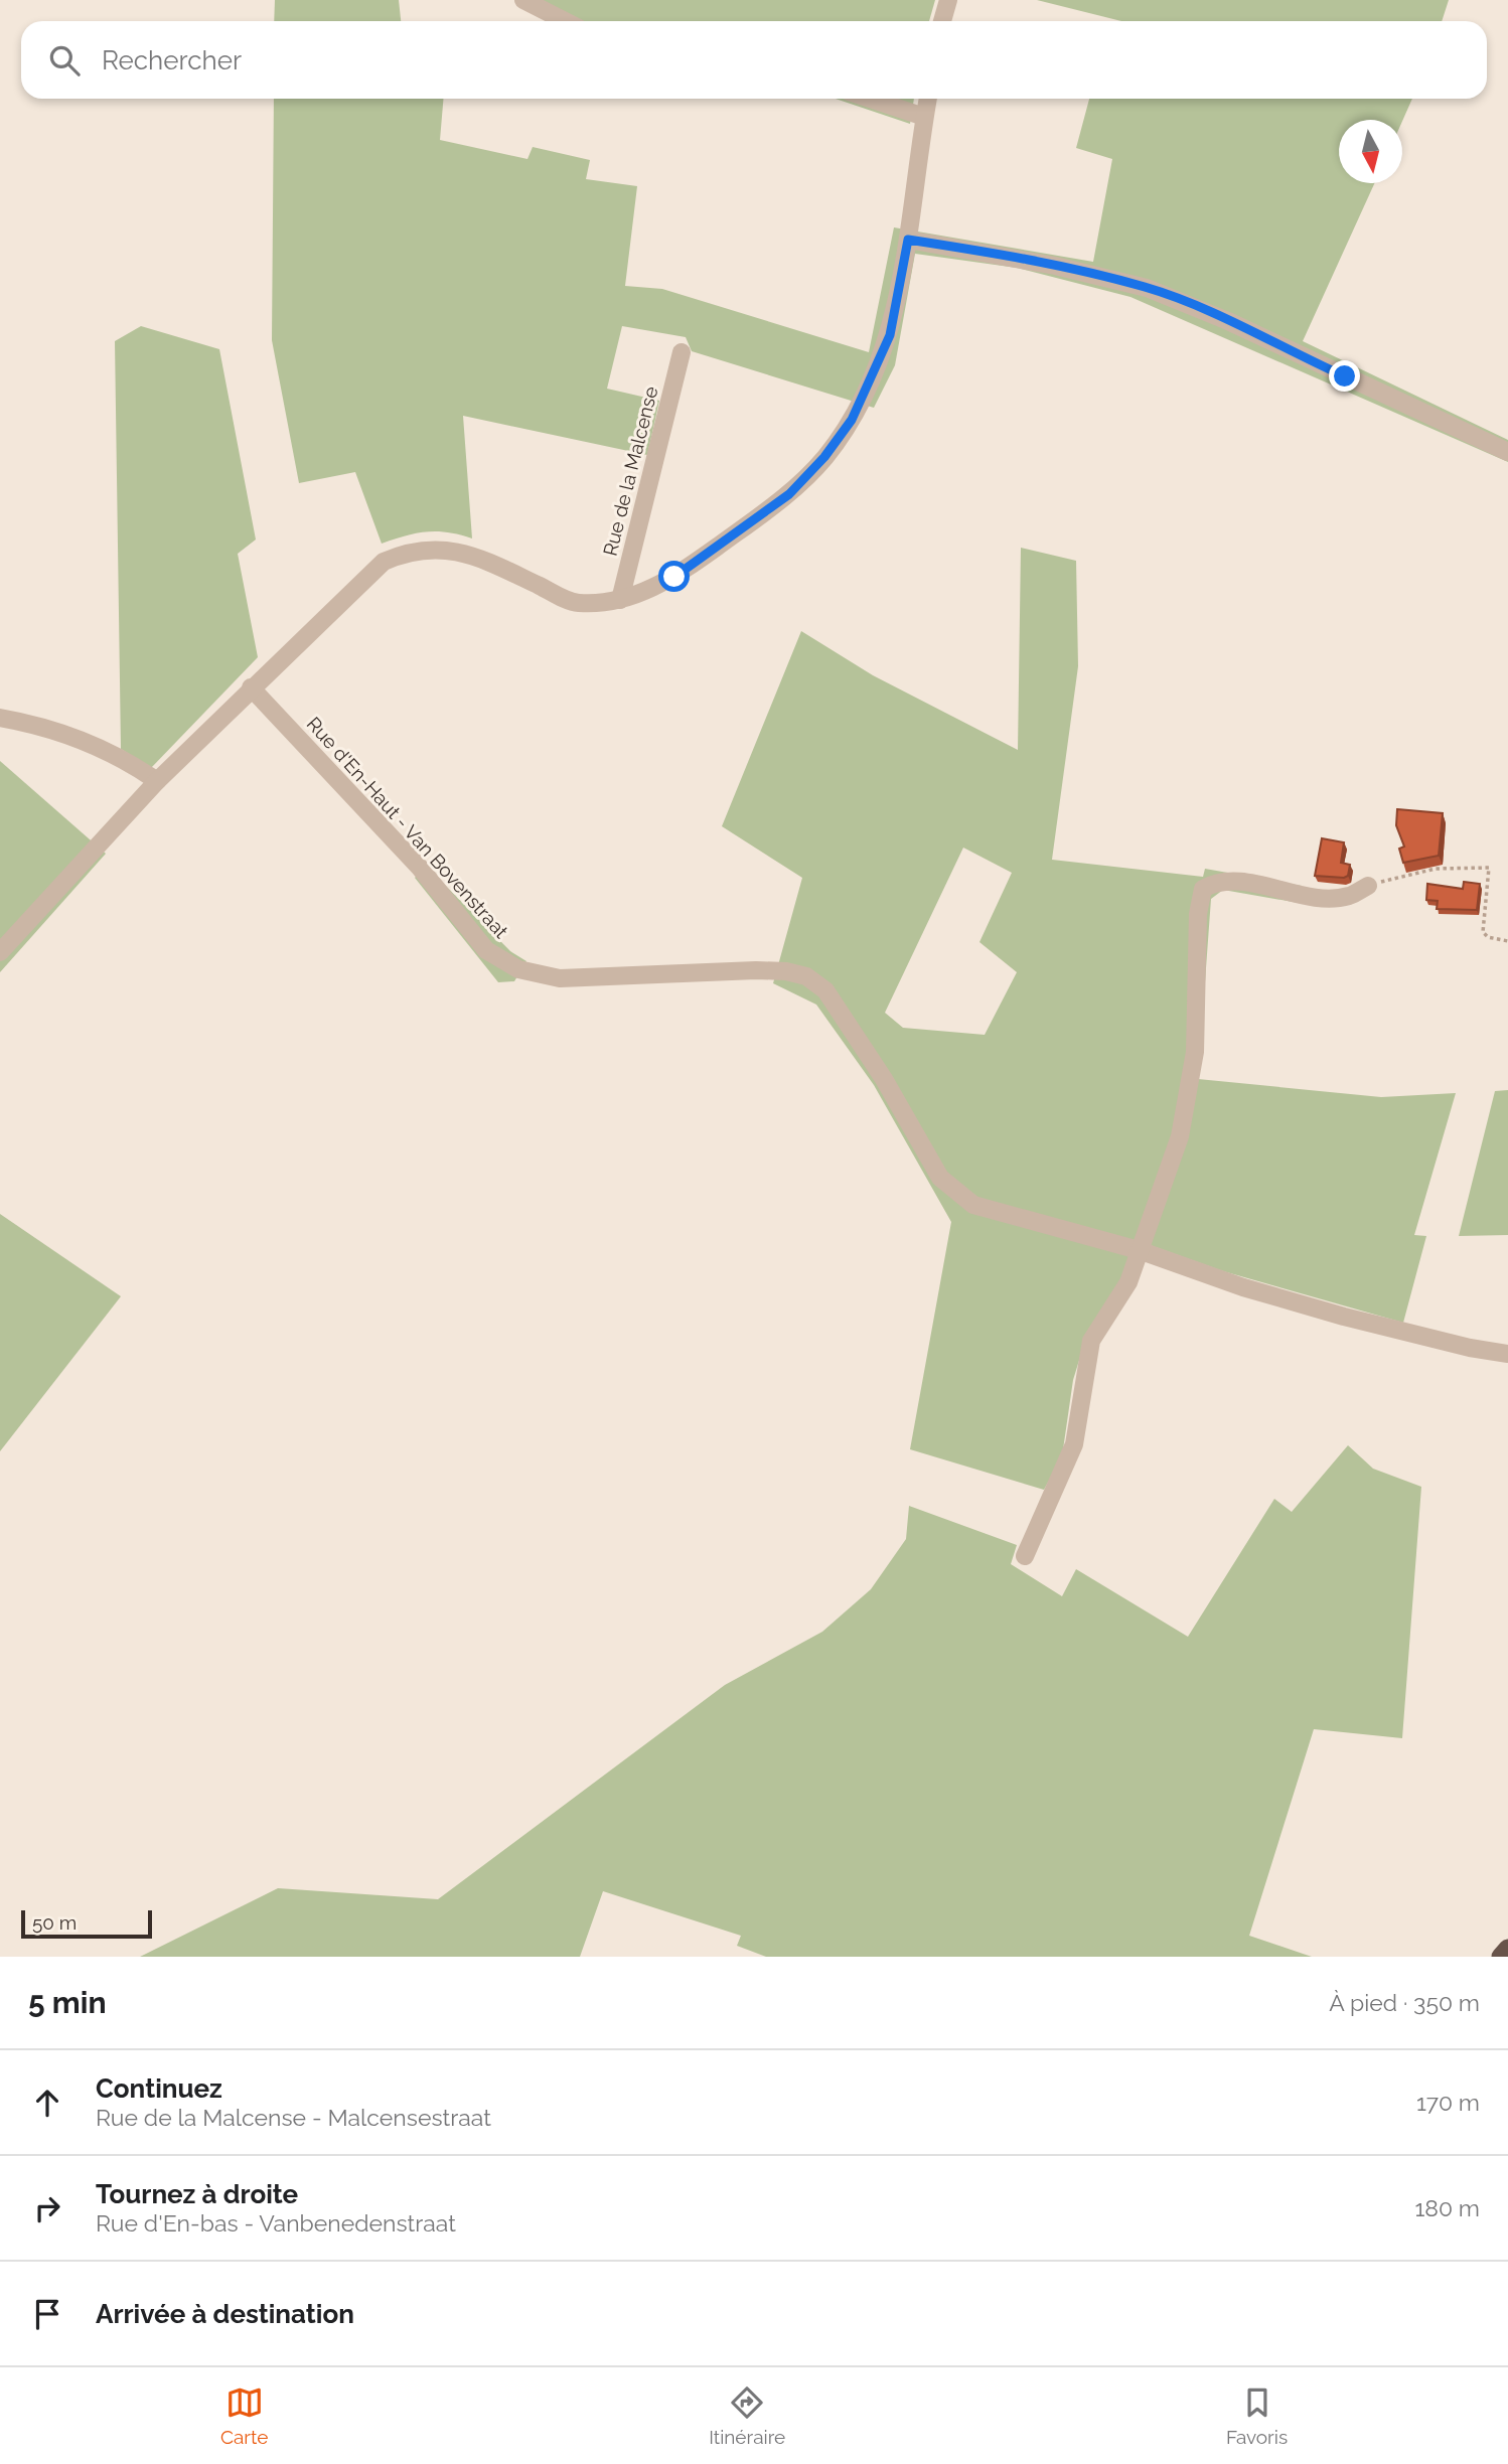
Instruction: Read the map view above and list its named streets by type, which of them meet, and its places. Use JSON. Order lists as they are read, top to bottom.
{
  "streets": {
    "street": ["Rue de la Malcense", "Rue d'En-Haut - Van Bovenstraat"]
  },
  "scale_bar": "50 m",
  "north": "bottom",
  "page": {
    "search": "Rechercher",
    "scale": "50 m",
    "heading": ["5 min", "À pied · 350 m"],
    "list": [
      ["Continuez", "Rue de la Malcense - Malcensestraat", "170 m"],
      ["Tournez à droite", "Rue d'En-bas - Vanbenedenstraat", "180 m"],
      "Arrivée à destination"
    ],
    "nav": ["Carte", "Itinéraire", "Favoris"]
  }
}
